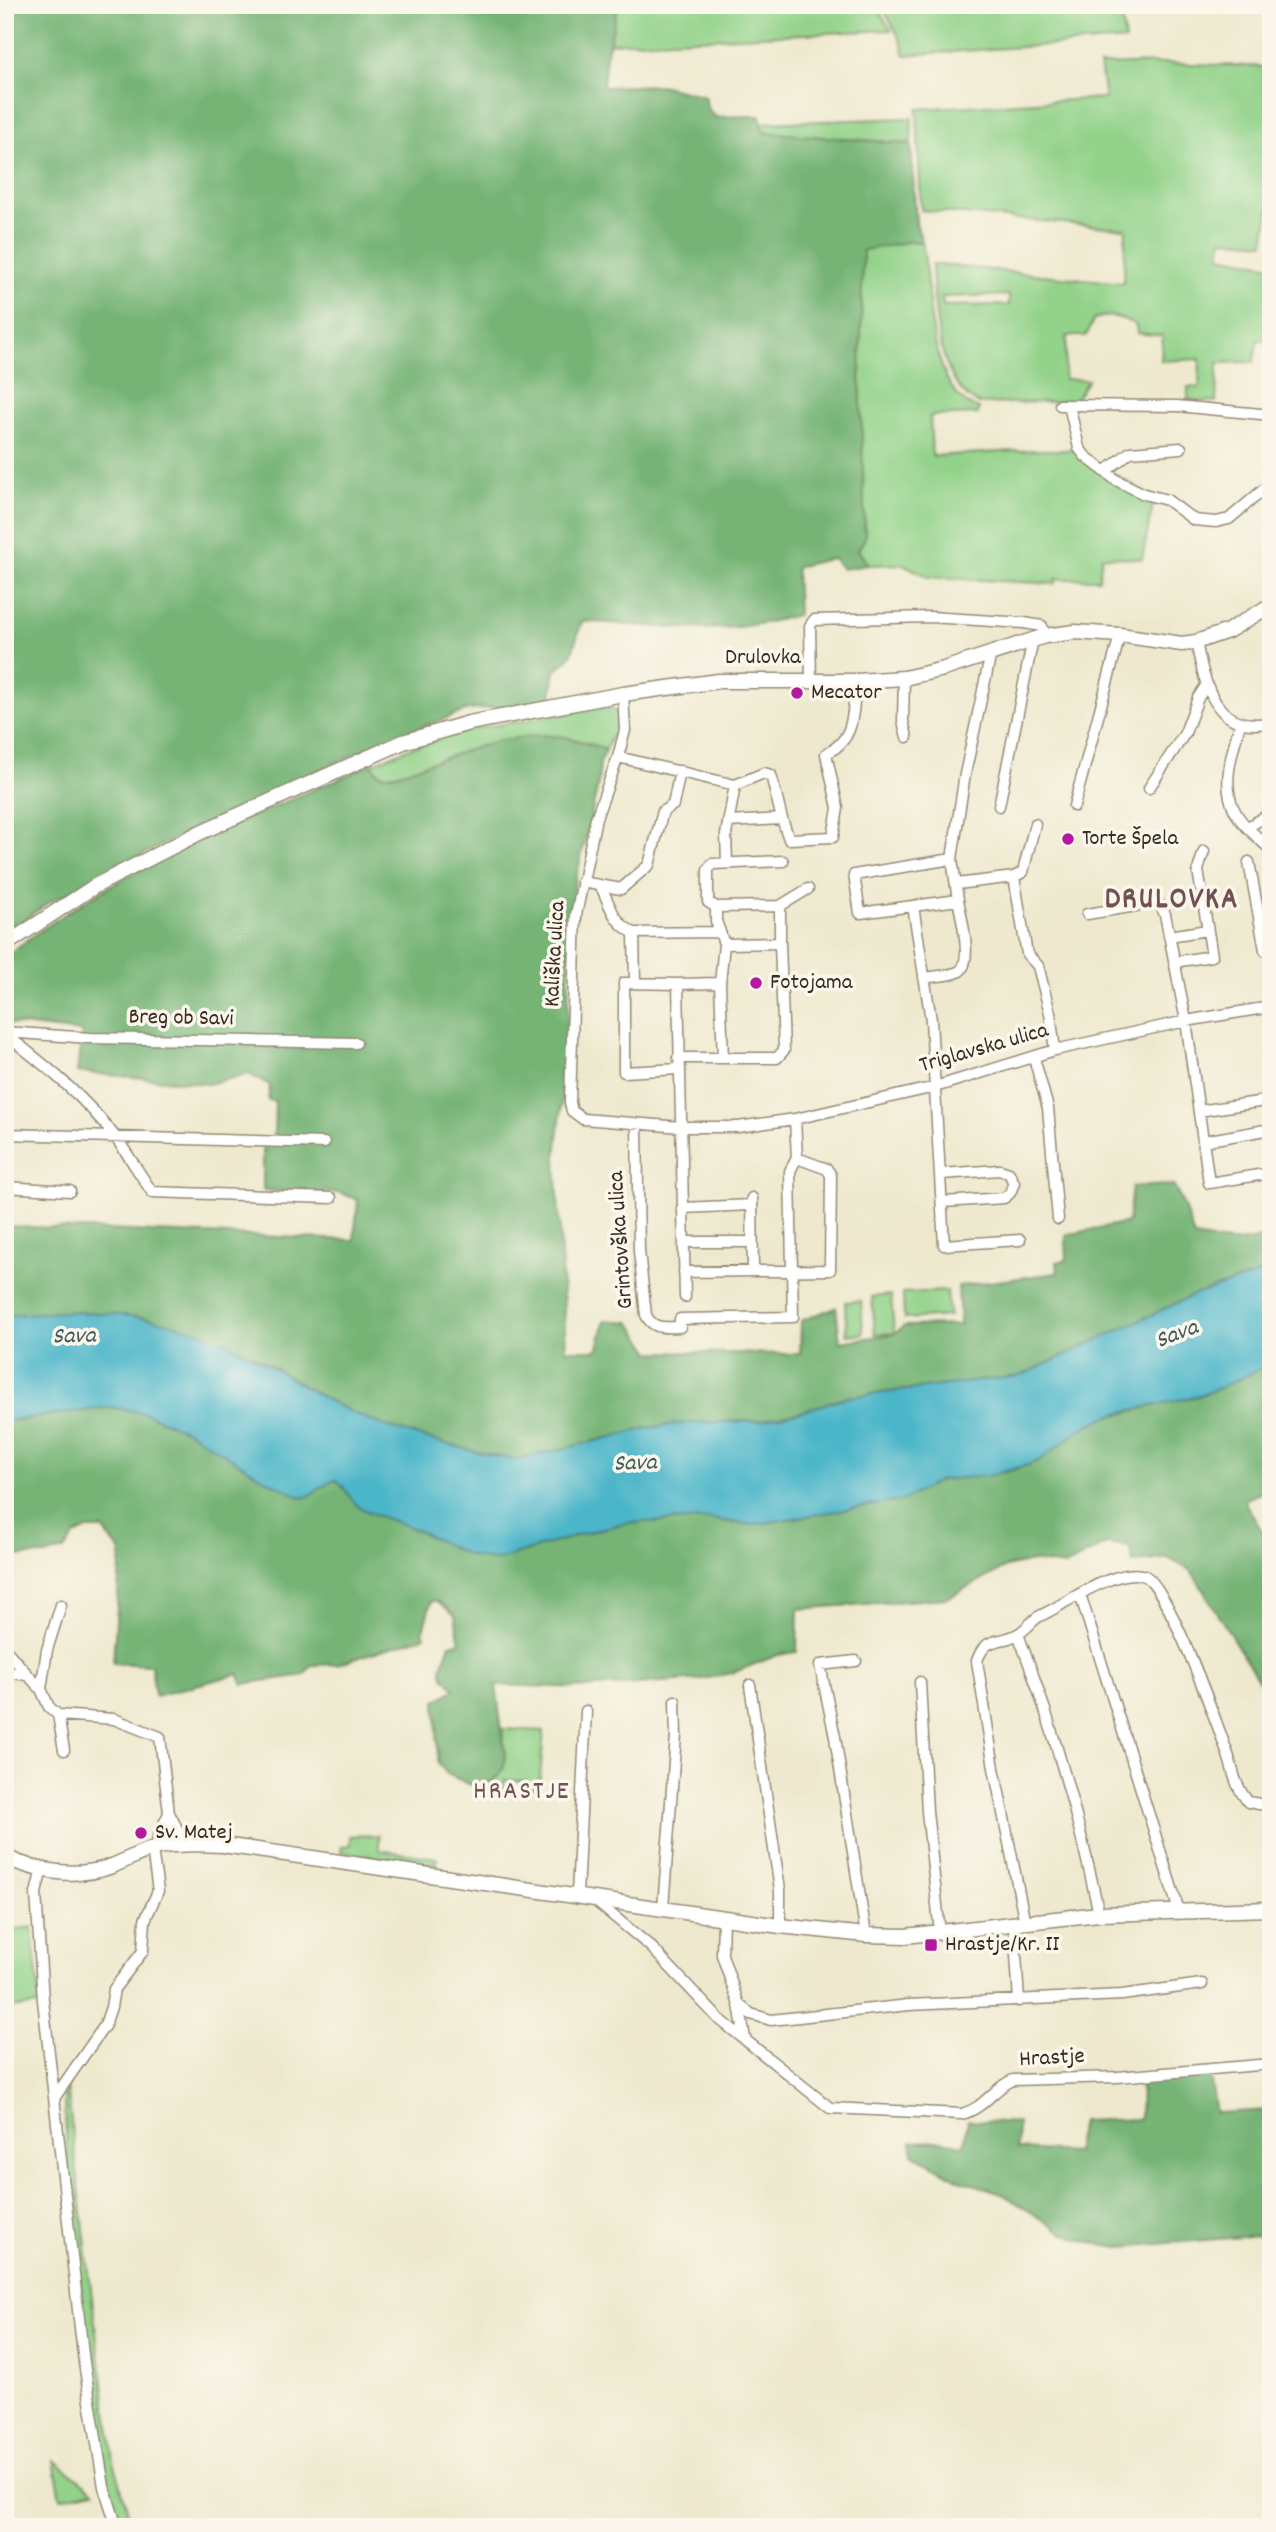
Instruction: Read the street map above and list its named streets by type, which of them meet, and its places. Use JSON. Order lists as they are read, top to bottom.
{
  "streets": {
    "street": [
      "Drulovka",
      "Kališka ulica",
      "Breg ob Savi",
      "Triglavska ulica",
      "Grintovška ulica",
      "Hrastje"
    ]
  },
  "crossings": [
    ["Drulovka", "Kališka ulica"],
    ["Kališka ulica", "Triglavska ulica"],
    ["Kališka ulica", "Grintovška ulica"],
    ["Triglavska ulica", "Grintovška ulica"]
  ],
  "districts": ["DRULOVKA", "HRASTJE"],
  "water": ["Sava"],
  "places": {
    "other": [
      "Mecator",
      "Torte Špela",
      "Fotojama",
      "Sv. Matej"
    ],
    "transit": ["Hrastje/Kr. II"]
  }
}
